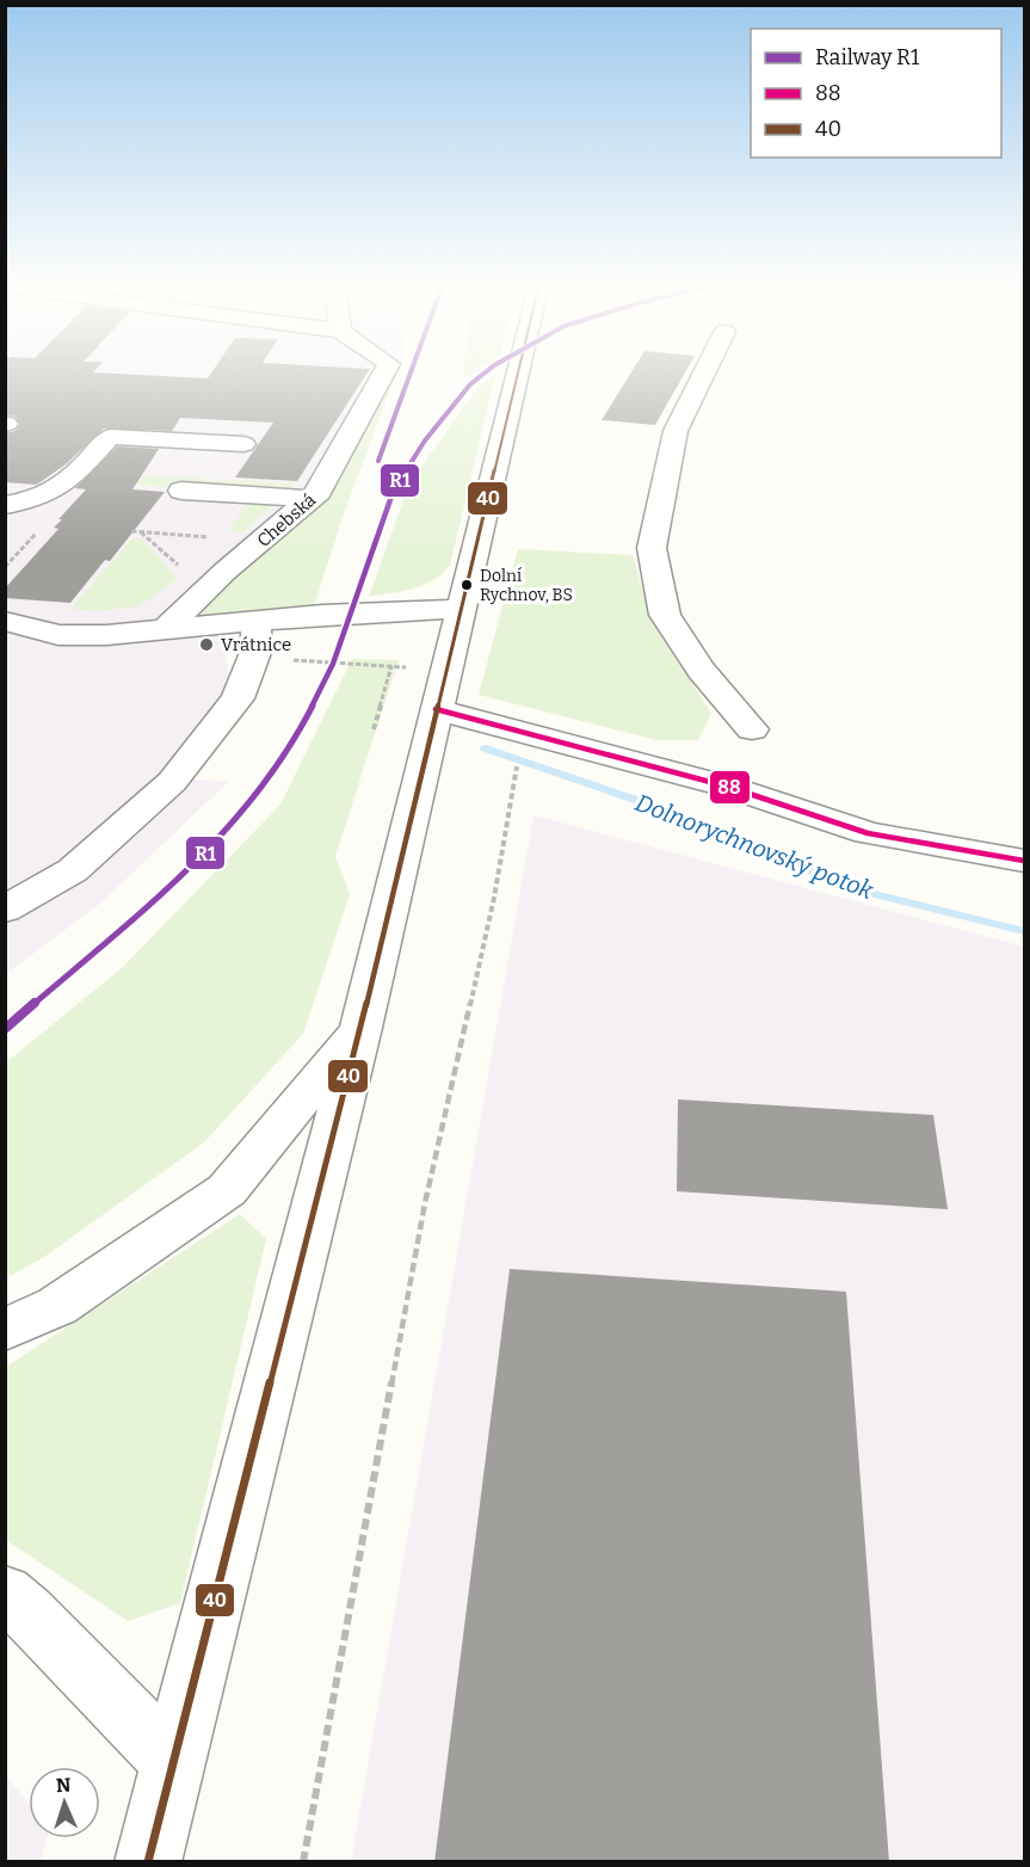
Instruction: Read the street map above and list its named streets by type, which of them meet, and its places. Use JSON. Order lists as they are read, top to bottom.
{
  "streets": {
    "street": ["Chebská"]
  },
  "water": ["Dolnorychnovský potok"],
  "places": ["Dolní Rychnov, BS", "Vrátnice"],
  "lines": ["rail line R1", "transit line 40", "transit line 88"],
  "legend": ["Railway R1", "88", "40"],
  "north": "top"
}
